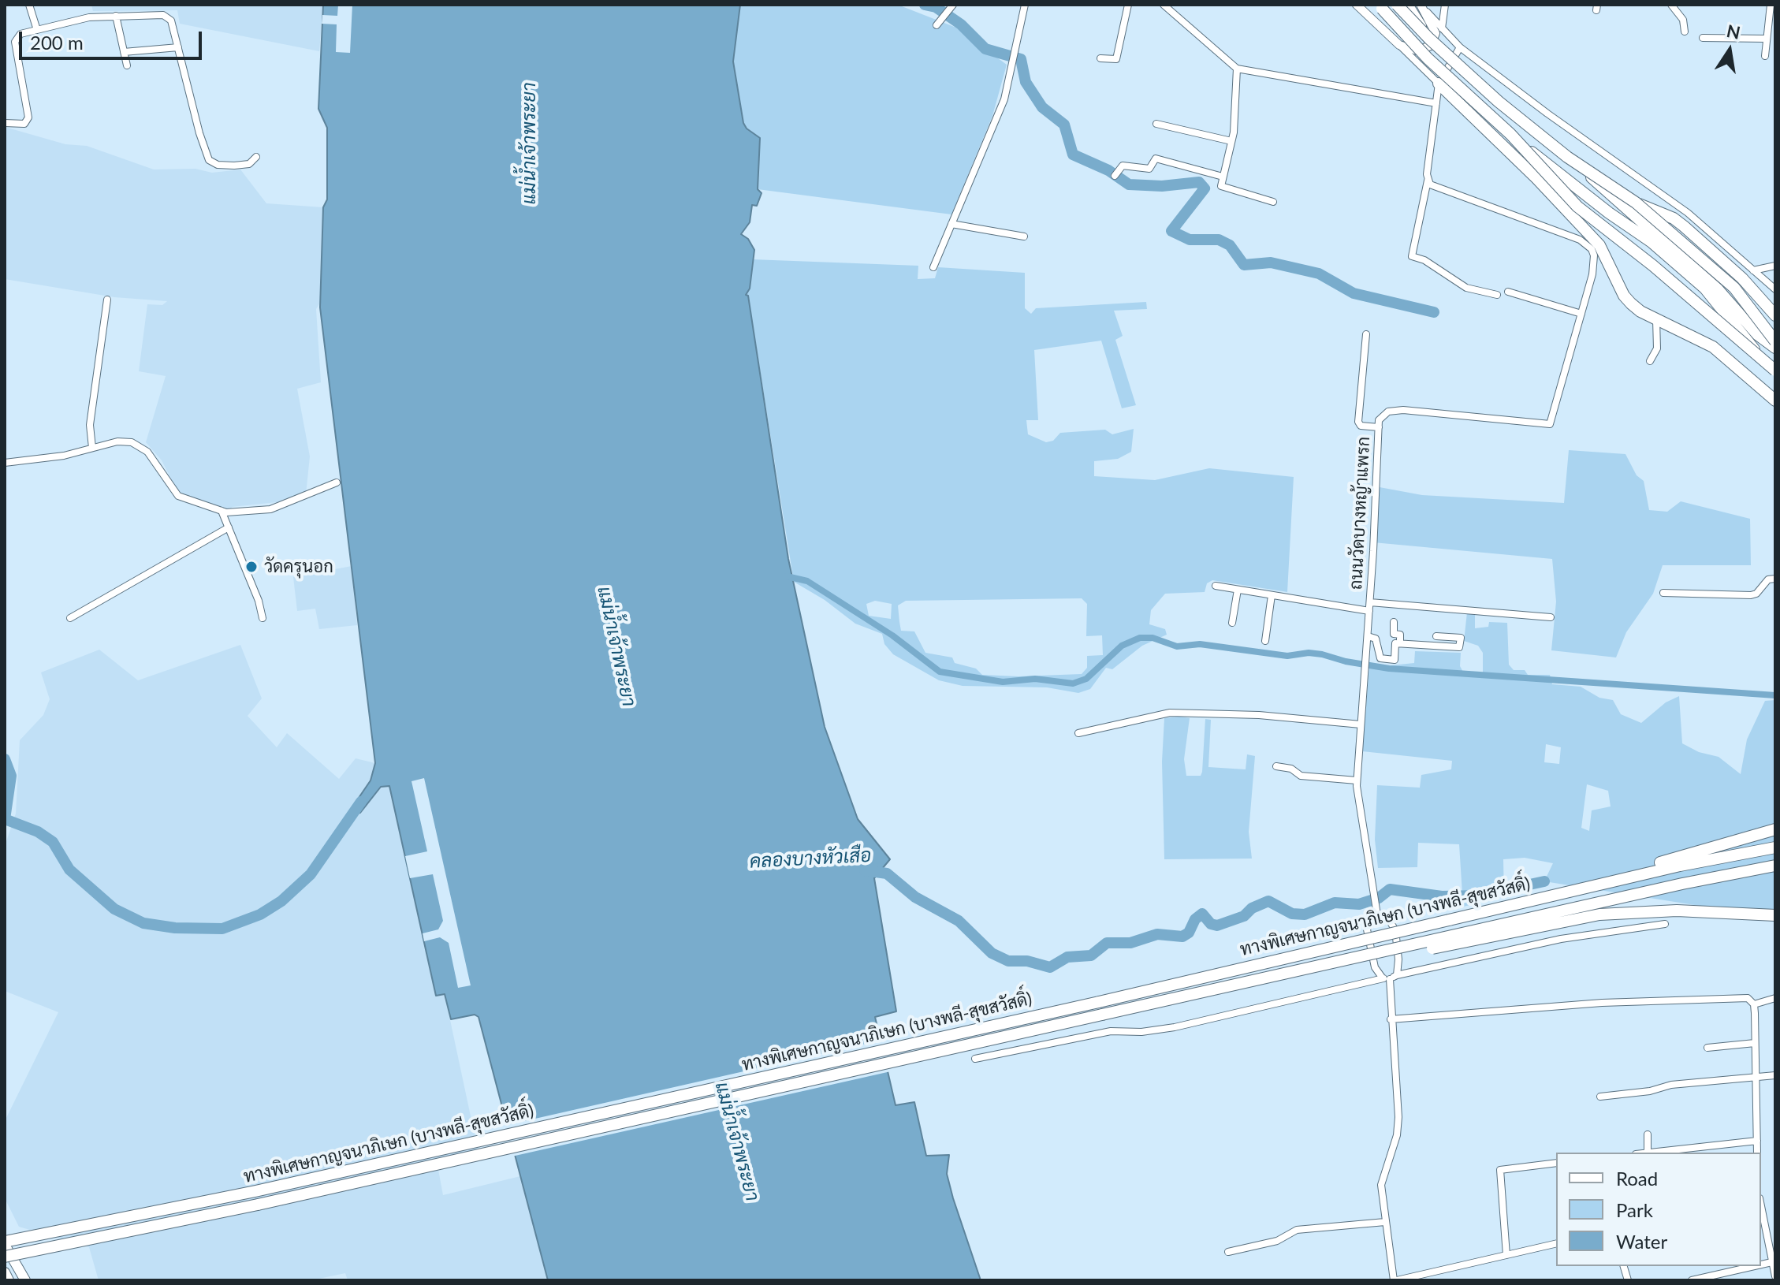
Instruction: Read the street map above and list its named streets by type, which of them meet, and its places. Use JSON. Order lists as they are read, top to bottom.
{
  "streets": {
    "highway": ["ทางพิเศษกาญจนาภิเษก (บางพลี-สุขสวัสดิ์)"],
    "street": ["ถนนวัดบางหญ้าแพรก"]
  },
  "water": ["แม่น้ำเจ้าพระยา", "คลองบางหัวเสือ"],
  "places": ["วัดครุนอก"],
  "legend": ["Road", "Park", "Water"],
  "scale_bar": "200 m",
  "north": "top"
}
